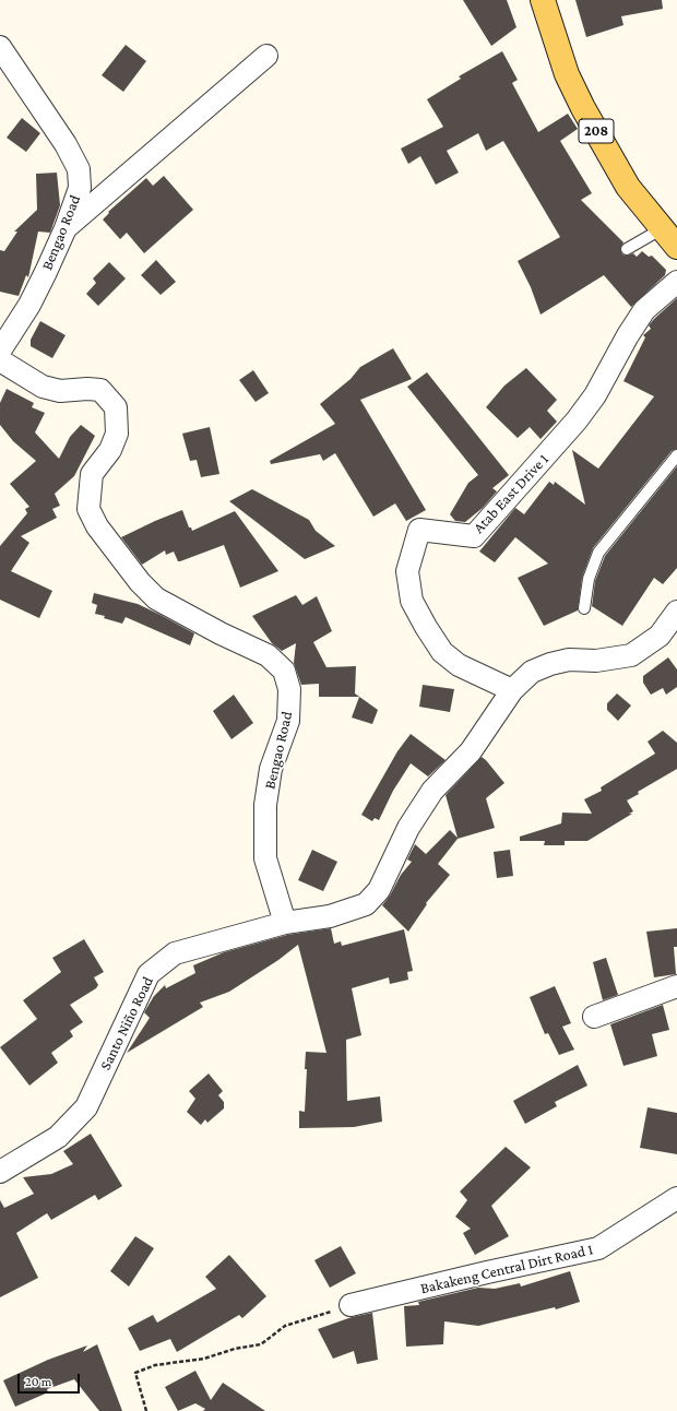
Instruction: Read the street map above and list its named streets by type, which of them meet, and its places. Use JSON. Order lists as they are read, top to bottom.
{
  "streets": {
    "main road": ["208"],
    "street": [
      "Bengao Road",
      "Atab East Drive 1",
      "Santo Niño Road",
      "Bakakeng Central Dirt Road 1"
    ]
  },
  "crossings": [
    ["Bengao Road", "Santo Niño Road"]
  ],
  "scale_bar": "20 m"
}
